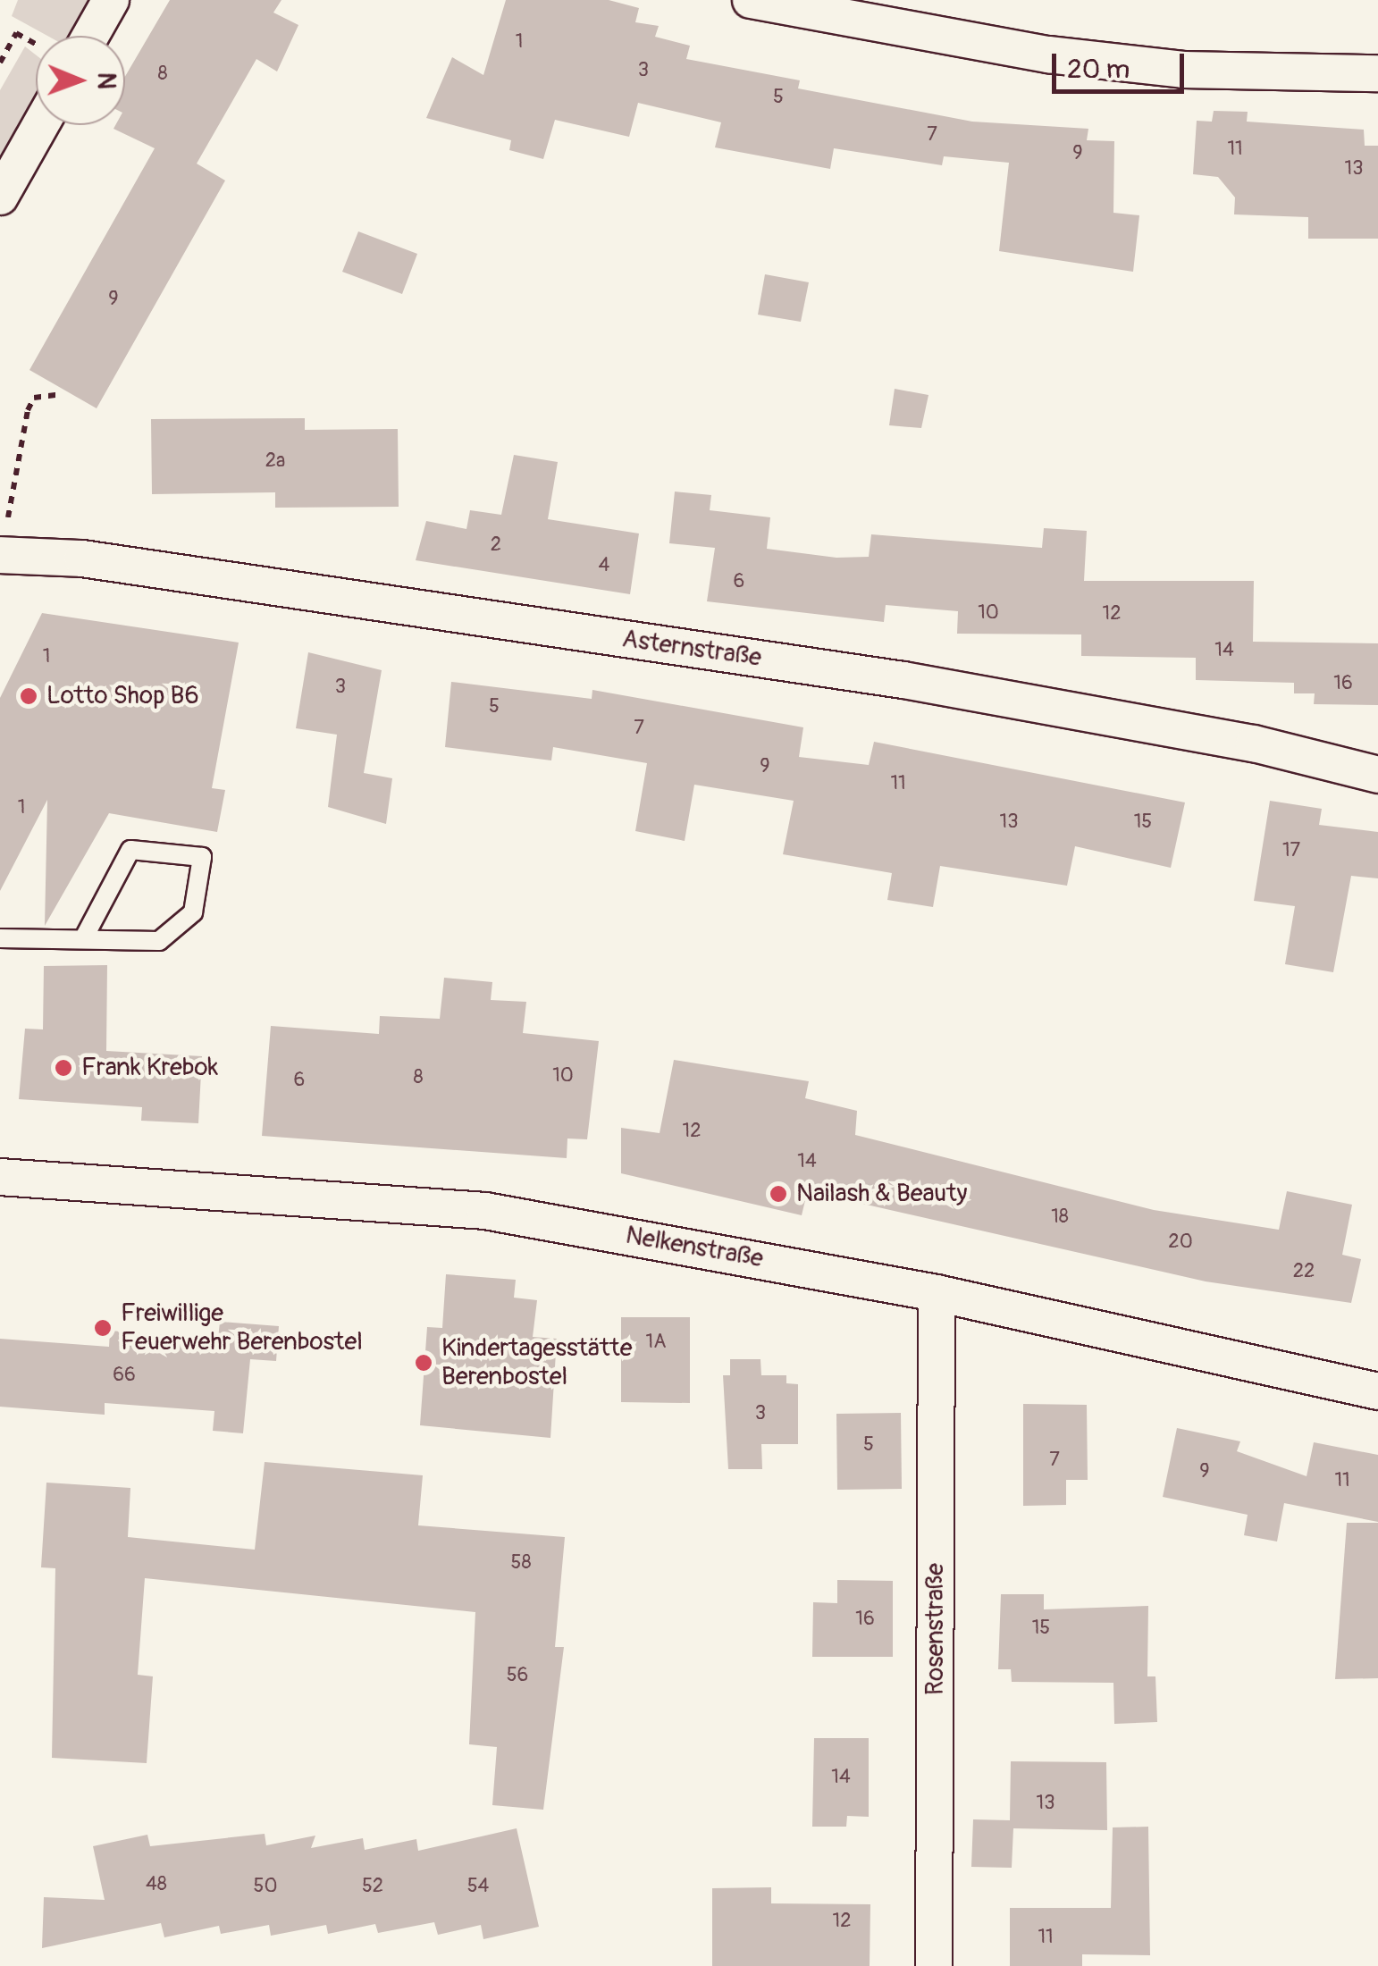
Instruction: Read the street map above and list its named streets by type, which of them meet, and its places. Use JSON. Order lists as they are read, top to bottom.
{
  "streets": {
    "street": ["Asternstraße", "Nelkenstraße", "Rosenstraße"]
  },
  "crossings": [
    ["Nelkenstraße", "Rosenstraße"]
  ],
  "places": [
    "Lotto Shop B6",
    "Frank Krebok",
    "Nailash & Beauty",
    "Freiwillige Feuerwehr Berenbostel",
    "Kindertagesstätte Berenbostel"
  ],
  "house_numbers": [
    "1",
    "3",
    "8",
    "5",
    "7",
    "11",
    "9",
    "13",
    "9",
    "2a",
    "2",
    "4",
    "6",
    "10",
    "12",
    "14",
    "1",
    "16",
    "3",
    "5",
    "7",
    "9",
    "11",
    "1",
    "13",
    "15",
    "17",
    "10",
    "8",
    "6",
    "12",
    "14",
    "18",
    "20",
    "22",
    "1A",
    "66",
    "3",
    "5",
    "7",
    "9",
    "11",
    "58",
    "16",
    "15",
    "56",
    "14",
    "13",
    "48",
    "50",
    "52",
    "54",
    "12",
    "11"
  ],
  "scale_bar": "20 m",
  "north": "right"
}
